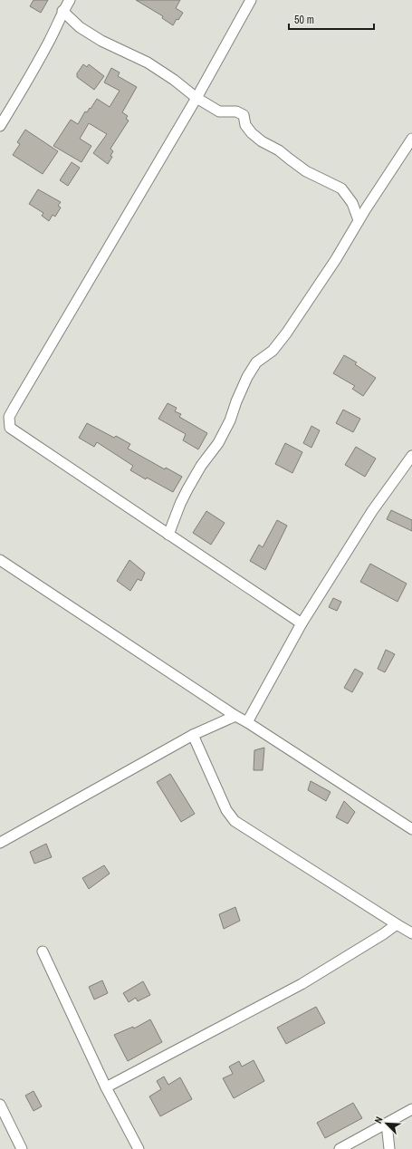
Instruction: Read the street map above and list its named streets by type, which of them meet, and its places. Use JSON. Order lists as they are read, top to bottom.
{
  "scale_bar": "50 m",
  "north": "top left"
}
